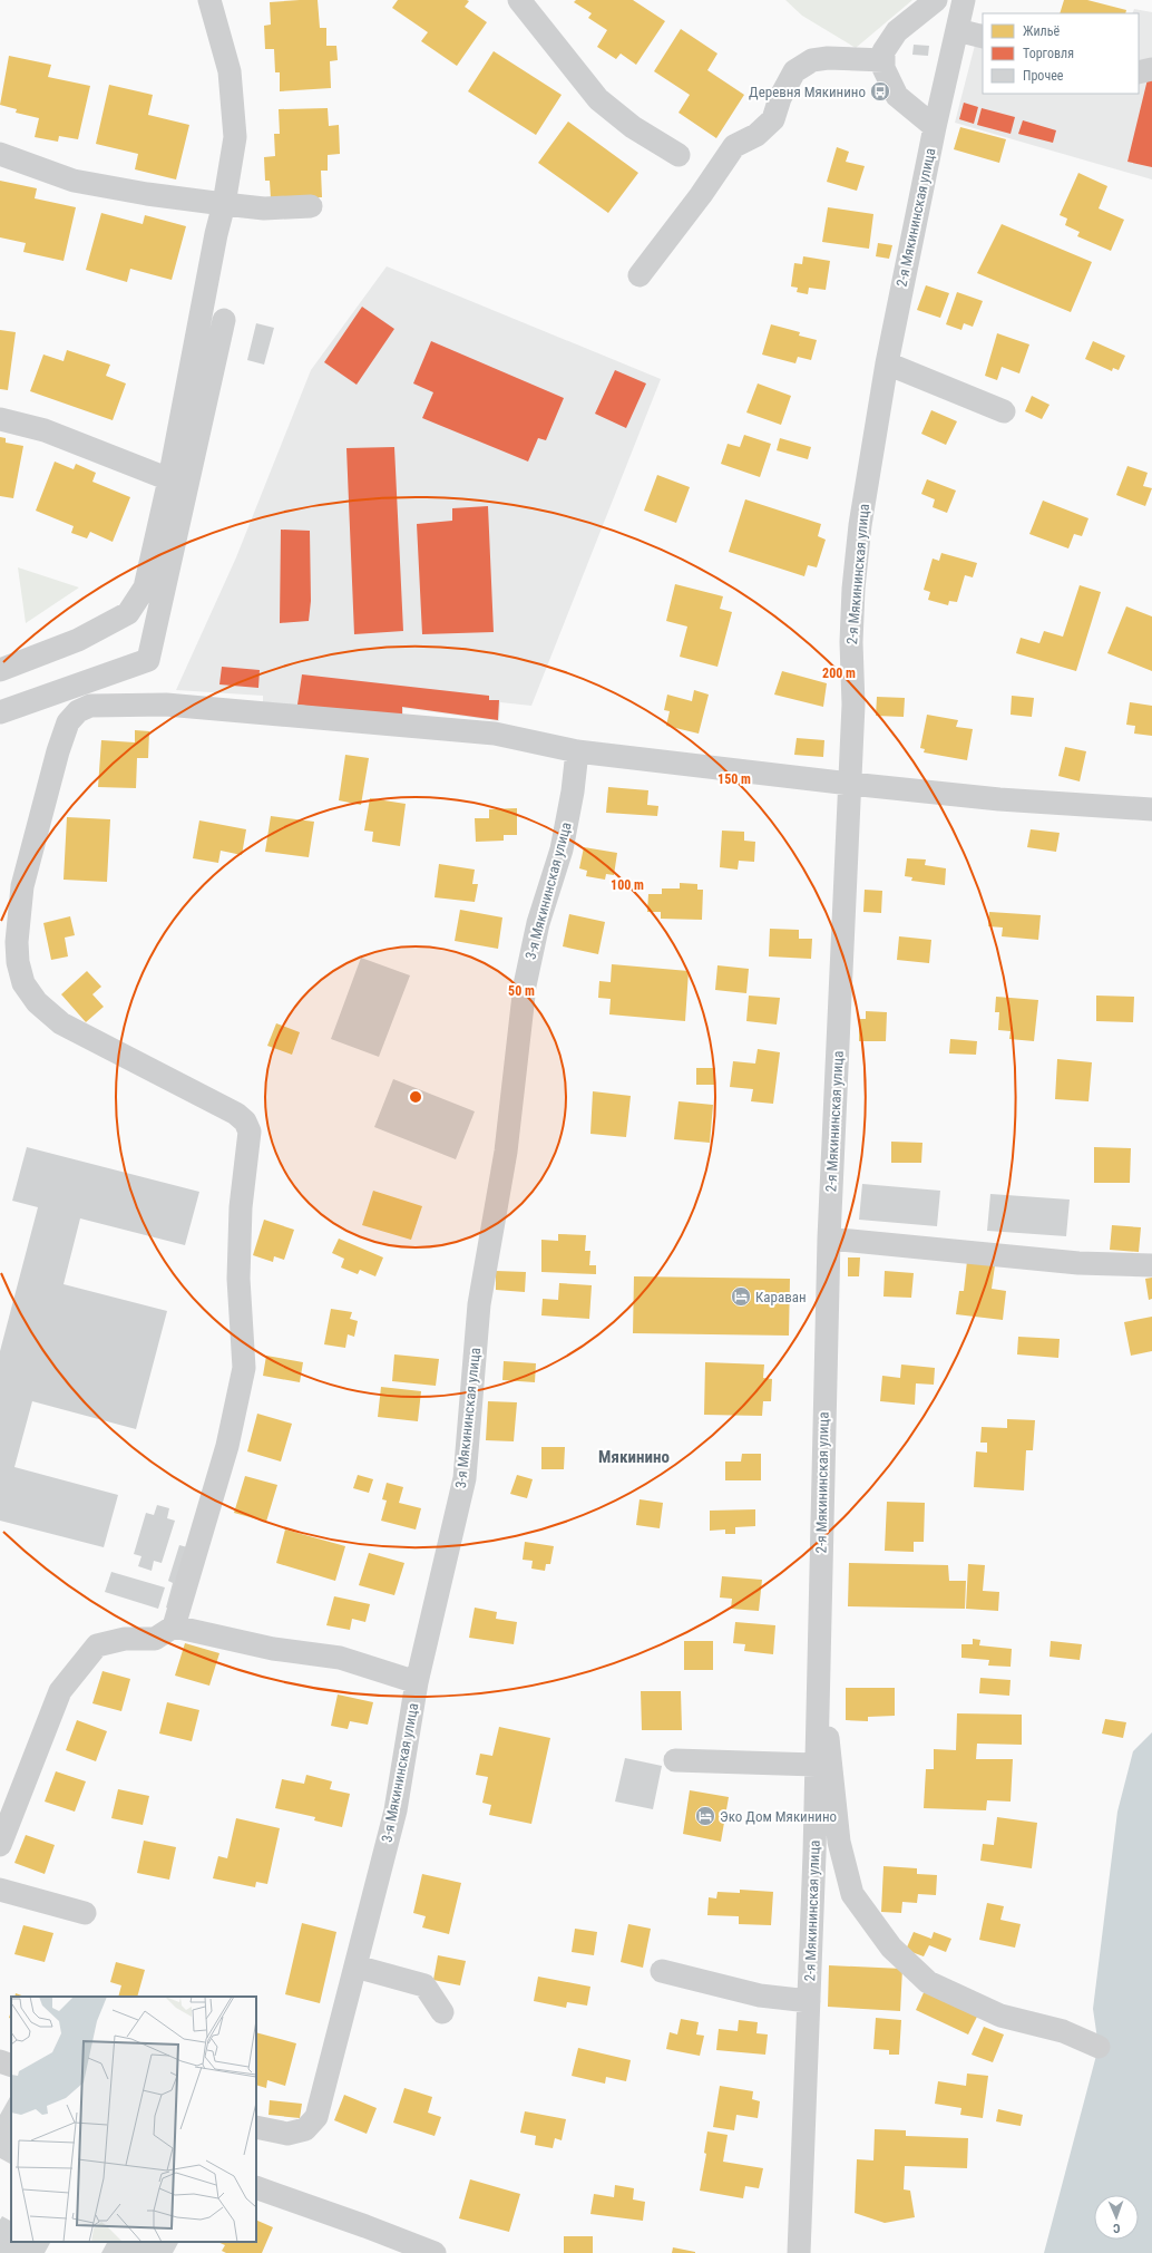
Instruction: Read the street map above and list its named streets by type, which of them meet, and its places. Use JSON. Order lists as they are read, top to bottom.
{
  "streets": {
    "street": ["2-я Мякининская улица", "3-я Мякининская улица"]
  },
  "districts": ["Мякинино"],
  "places": {
    "bus stop": ["Деревня Мякинино"],
    "hotel": ["Караван", "Эко Дом Мякинино"]
  },
  "legend": ["Жильё", "Торговля", "Прочее"],
  "north": "bottom",
  "rings": [
    "200 m",
    "150 m",
    "100 m",
    "50 m"
  ]
}
